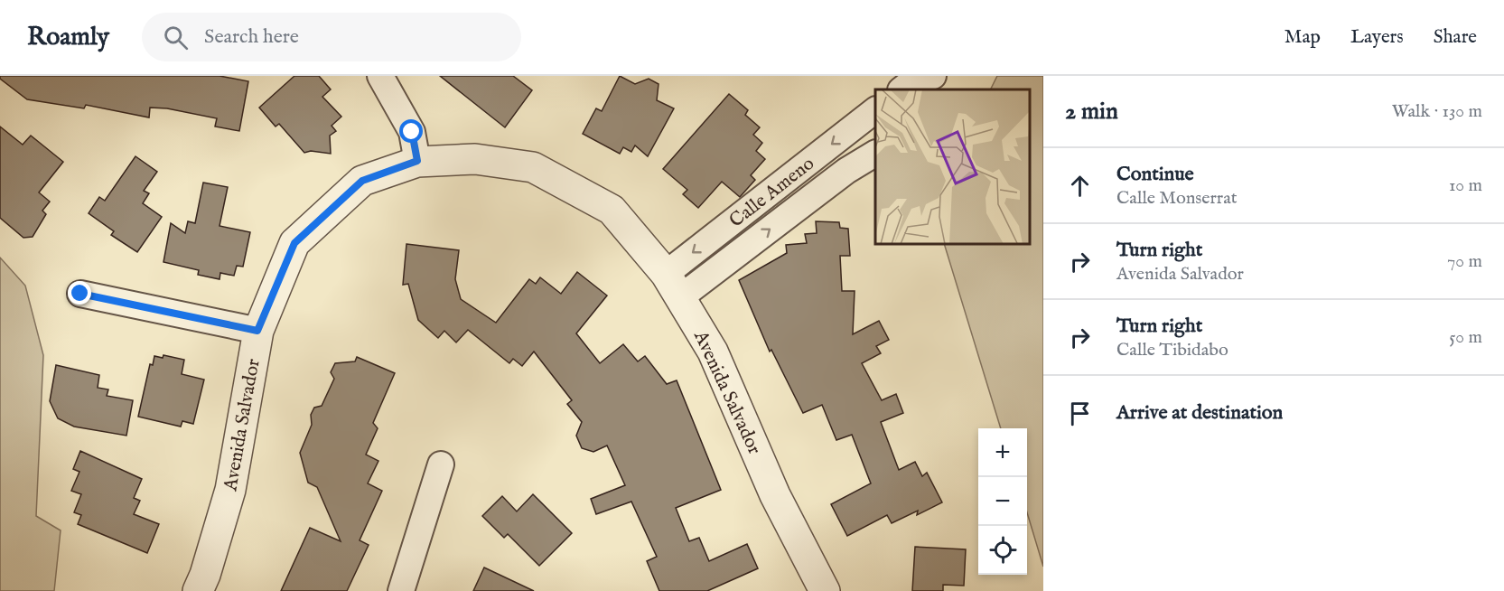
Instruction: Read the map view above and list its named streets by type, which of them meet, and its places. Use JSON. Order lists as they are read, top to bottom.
{
  "streets": {
    "street": ["Calle Ameno", "Avenida Salvador"]
  },
  "crossings": [
    ["Calle Ameno", "Avenida Salvador"]
  ],
  "page": {
    "header": "Roamly",
    "search": "Search here",
    "nav": ["Map", "Layers", "Share"],
    "heading": ["2 min", "Walk · 130 m"],
    "list": [
      ["Continue", "Calle Monserrat", "10 m"],
      ["Turn right", "Avenida Salvador", "70 m"],
      ["Turn right", "Calle Tibidabo", "50 m"],
      "Arrive at destination"
    ],
    "map_buttons": ["+", "−"]
  }
}
